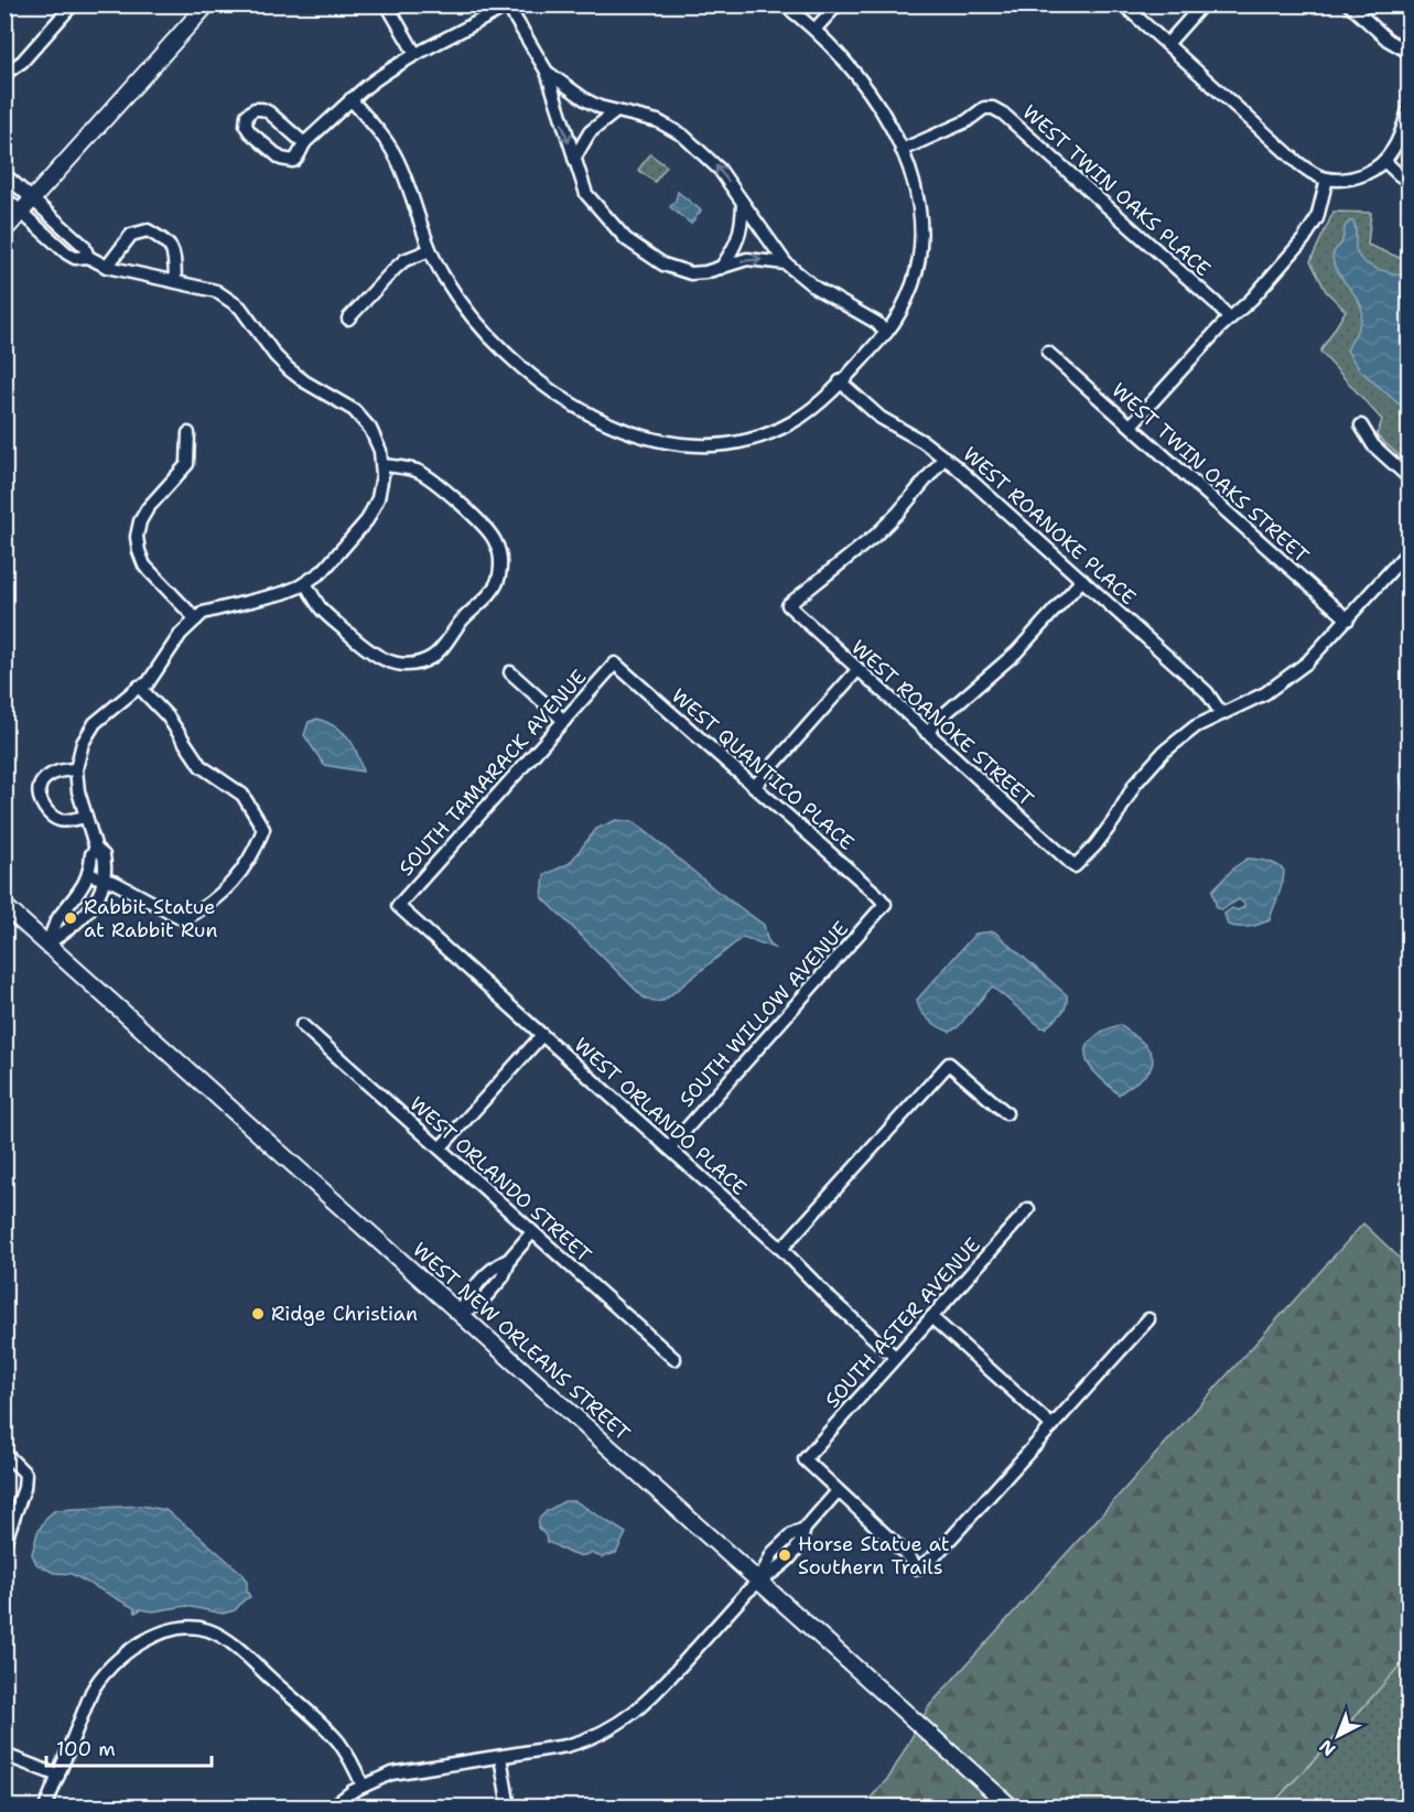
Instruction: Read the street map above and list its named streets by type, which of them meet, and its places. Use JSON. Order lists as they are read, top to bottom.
{
  "streets": {
    "street": [
      "WEST TWIN OAKS PLACE",
      "WEST TWIN OAKS STREET",
      "WEST ROANOKE PLACE",
      "WEST ROANOKE STREET",
      "WEST QUANTICO PLACE",
      "SOUTH TAMARACK AVENUE",
      "SOUTH WILLOW AVENUE",
      "WEST ORLANDO PLACE",
      "WEST ORLANDO STREET",
      "SOUTH ASTER AVENUE",
      "WEST NEW ORLEANS STREET"
    ]
  },
  "crossings": [
    ["WEST ROANOKE PLACE", "WEST ROANOKE STREET"],
    ["WEST QUANTICO PLACE", "SOUTH TAMARACK AVENUE"],
    ["WEST QUANTICO PLACE", "SOUTH WILLOW AVENUE"],
    ["SOUTH TAMARACK AVENUE", "WEST ORLANDO PLACE"],
    ["SOUTH WILLOW AVENUE", "WEST ORLANDO PLACE"],
    ["WEST ORLANDO PLACE", "SOUTH ASTER AVENUE"]
  ],
  "places": ["Rabbit Statue at Rabbit Run", "Ridge Christian", "Horse Statue at Southern Trails"],
  "scale_bar": "100 m",
  "north": "bottom left"
}
